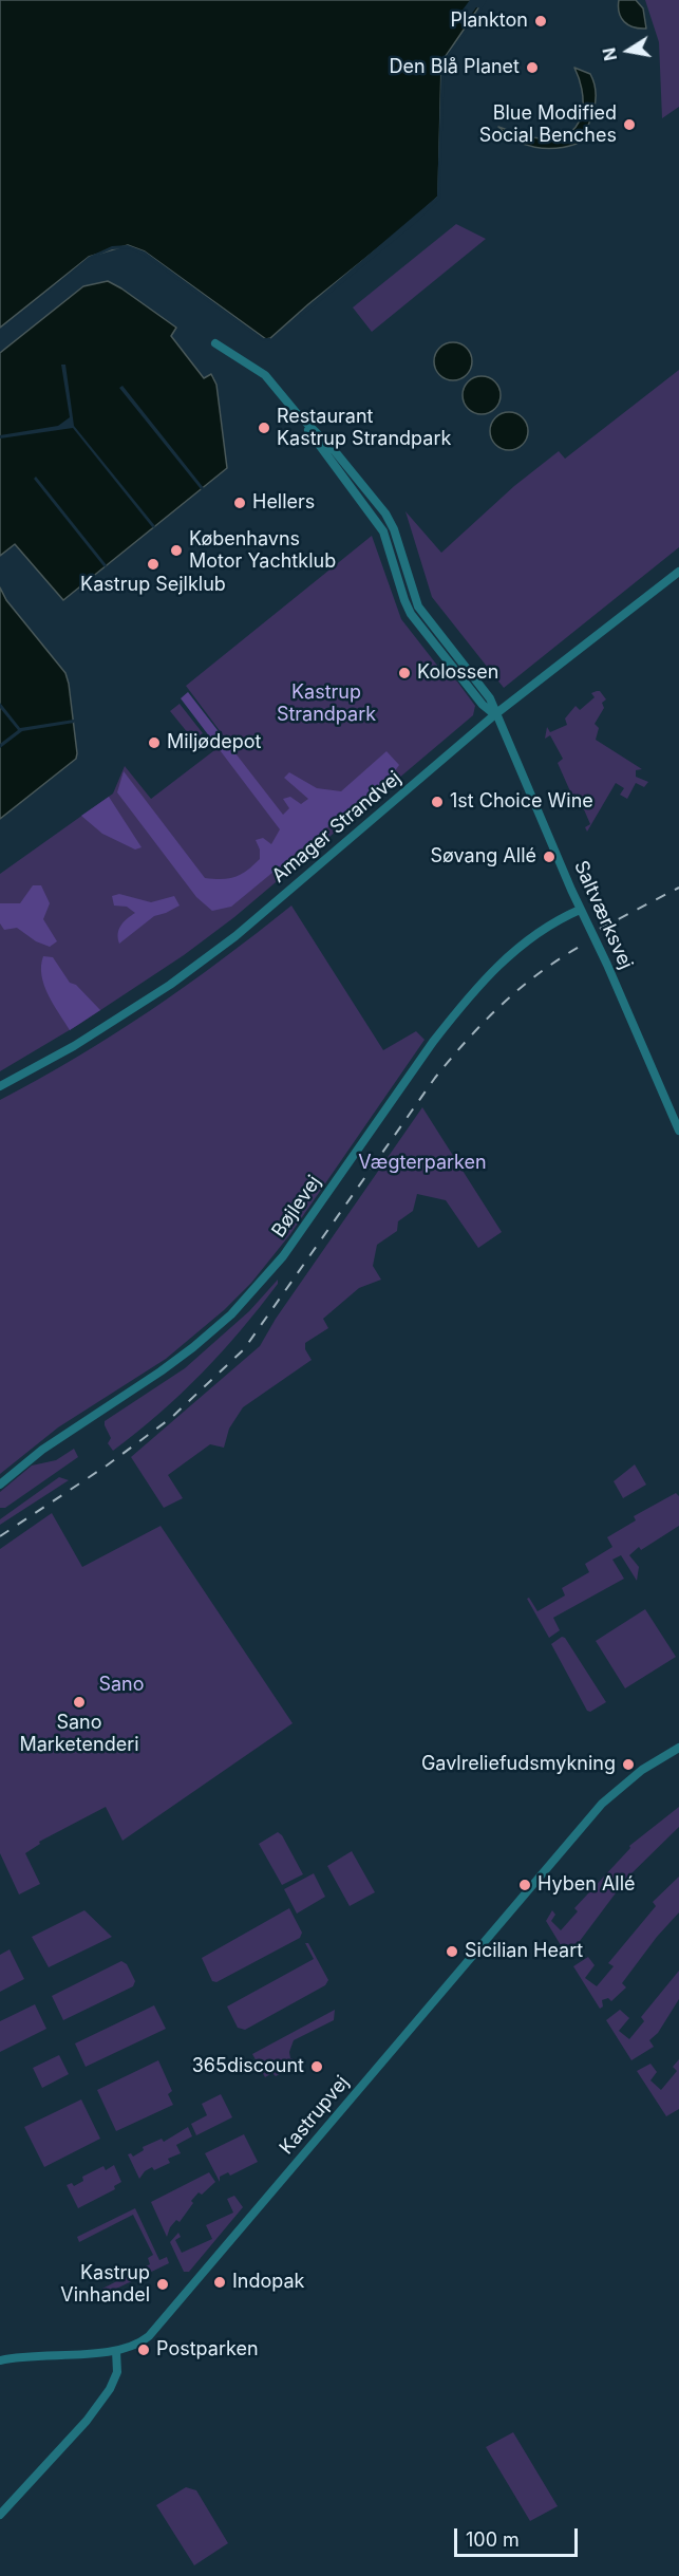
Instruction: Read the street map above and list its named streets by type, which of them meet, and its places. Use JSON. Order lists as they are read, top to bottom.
{
  "streets": {
    "street": [
      "Amager Strandvej",
      "Saltværksvej",
      "Bøjlevej",
      "Kastrupvej"
    ]
  },
  "crossings": [
    ["Amager Strandvej", "Saltværksvej"],
    ["Saltværksvej", "Bøjlevej"]
  ],
  "parks": ["Kastrup Strandpark", "Vægterparken", "Sano"],
  "places": [
    "Plankton",
    "Den Blå Planet",
    "Blue Modified Social Benches",
    "Restaurant Kastrup Strandpark",
    "Hellers",
    "Københavns Motor Yachtklub",
    "Kastrup Sejlklub",
    "Kolossen",
    "Miljødepot",
    "1st Choice Wine",
    "Søvang Allé",
    "Sano Marketenderi",
    "Gavlreliefudsmykning",
    "Hyben Allé",
    "Sicilian Heart",
    "365discount",
    "Indopak",
    "Kastrup Vinhandel",
    "Postparken"
  ],
  "scale_bar": "100 m",
  "north": "left"
}
